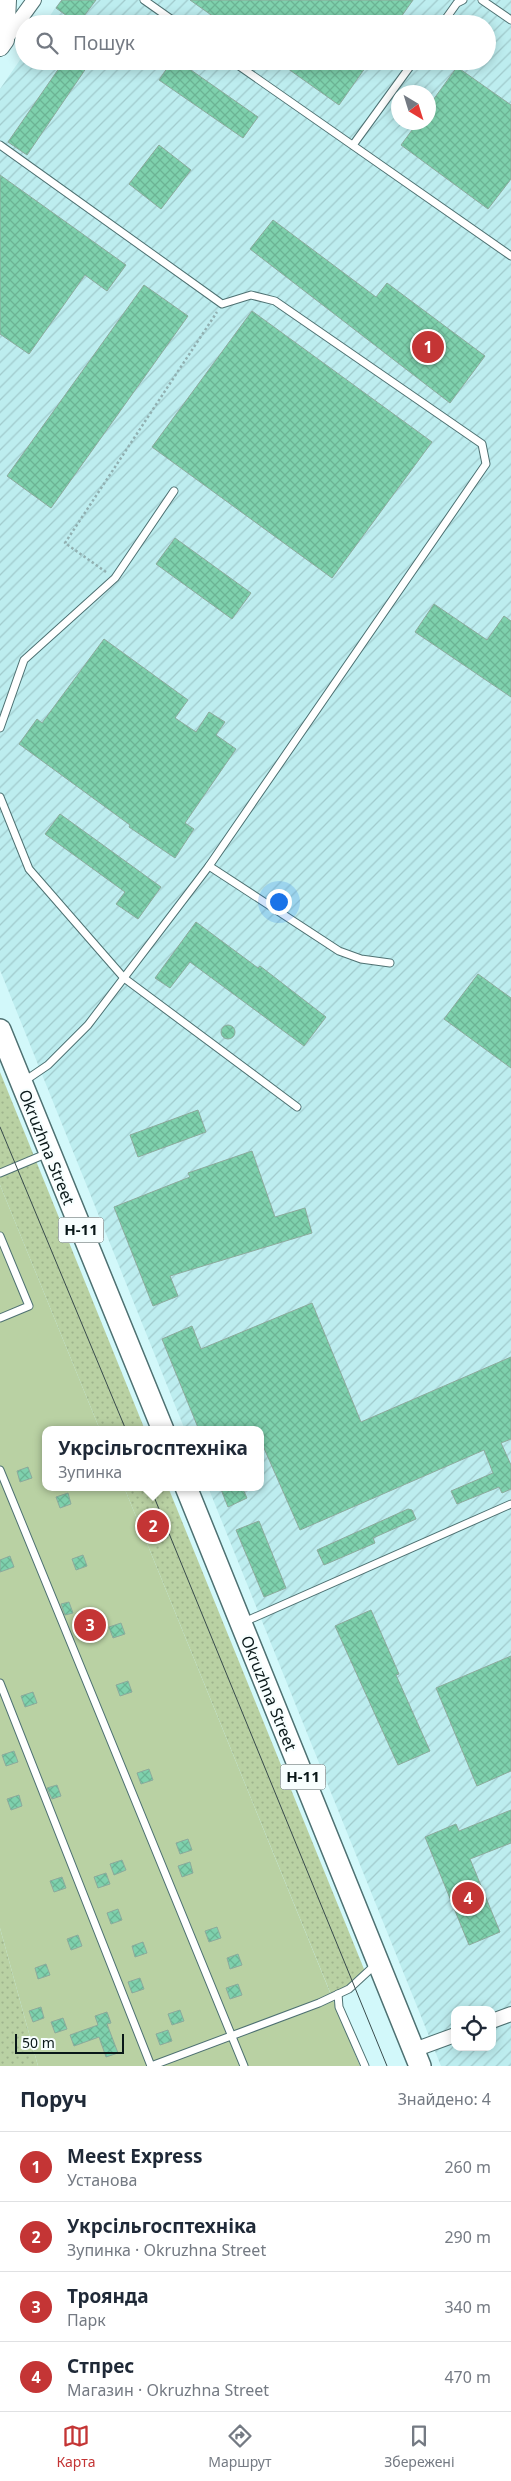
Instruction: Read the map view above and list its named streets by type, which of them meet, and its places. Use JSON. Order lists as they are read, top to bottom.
{
  "streets": {
    "main road": ["Okruzhna Street", "Н-11"]
  },
  "scale_bar": "50 m",
  "north": "bottom right",
  "page": {
    "search": "Пошук",
    "pins": [
      "1",
      "2",
      "3",
      "4"
    ],
    "popup": ["Укрсільгосптехніка", "Зупинка"],
    "scale": "50 m",
    "heading": ["Поруч", "Знайдено: 4"],
    "list": [
      {
        "mark": "1",
        "name": "Meest Express",
        "note": "Установа",
        "value": "260 m"
      },
      {
        "mark": "2",
        "name": "Укрсільгосптехніка",
        "note": "Зупинка · Okruzhna Street",
        "value": "290 m"
      },
      {
        "mark": "3",
        "name": "Троянда",
        "note": "Парк",
        "value": "340 m"
      },
      {
        "mark": "4",
        "name": "Стпрес",
        "note": "Магазин · Okruzhna Street",
        "value": "470 m"
      }
    ],
    "nav": ["Карта", "Маршрут", "Збережені"]
  }
}
